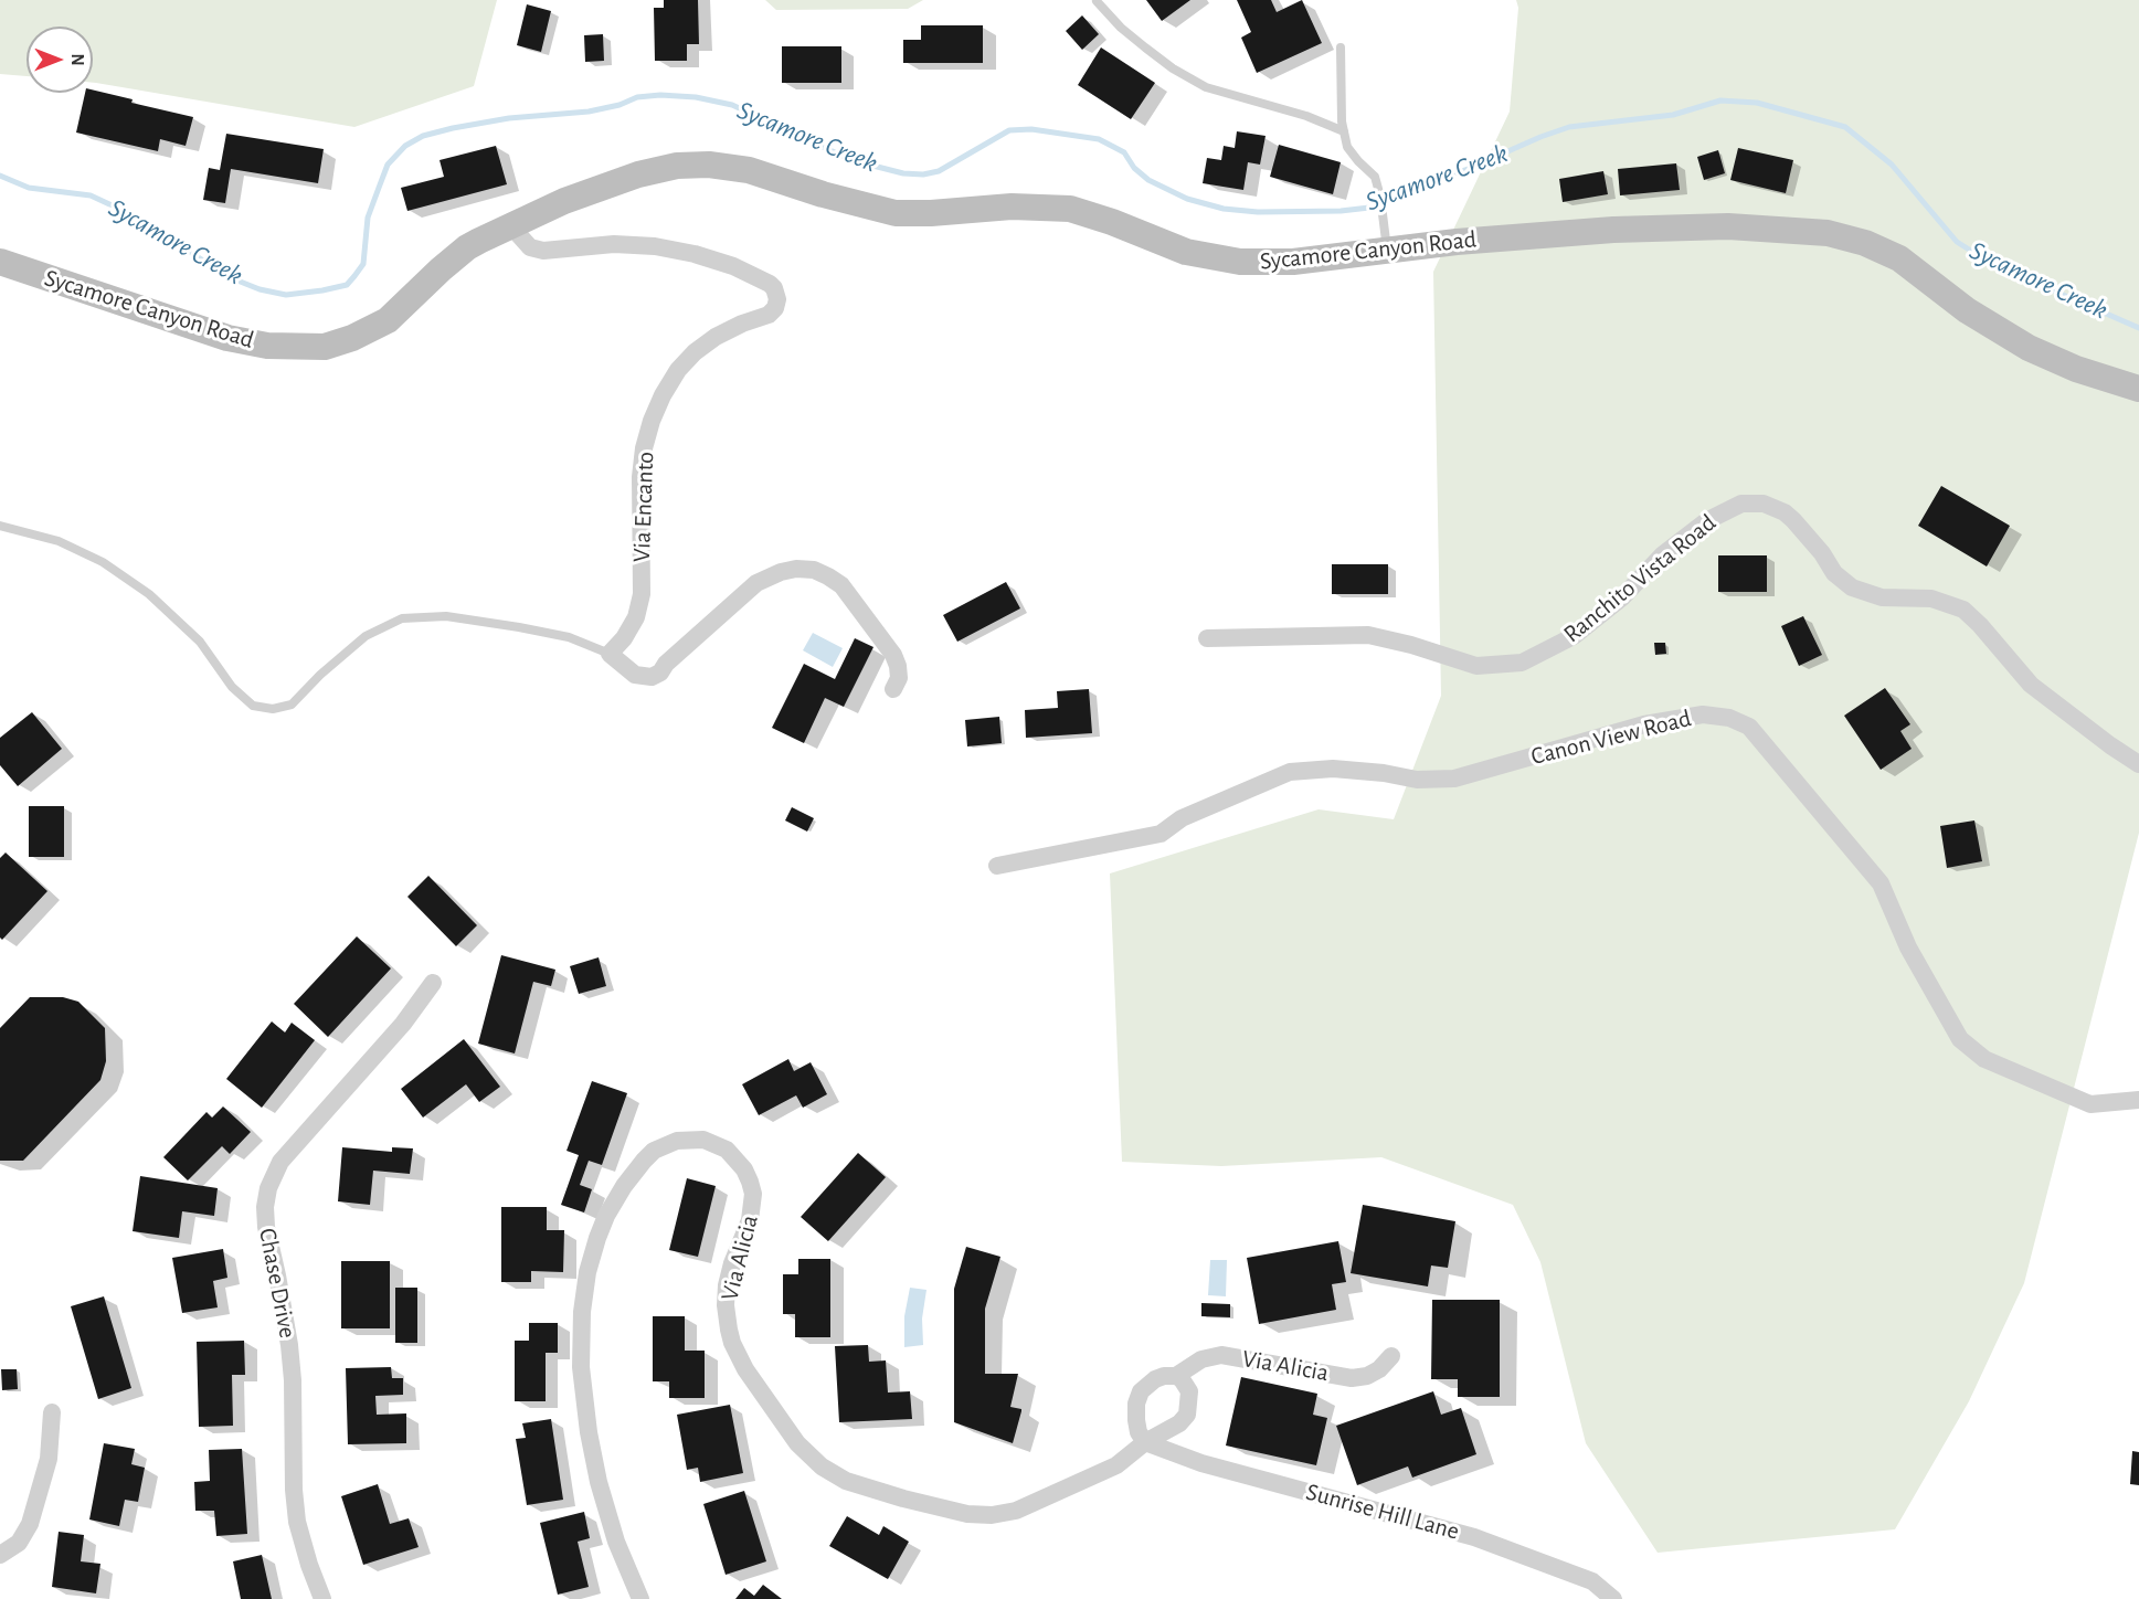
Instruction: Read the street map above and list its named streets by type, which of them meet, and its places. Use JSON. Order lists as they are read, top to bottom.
{
  "streets": {
    "main road": ["Sycamore Canyon Road"],
    "street": [
      "Via Encanto",
      "Ranchito Vista Road",
      "Canon View Road",
      "Via Alicia",
      "Chase Drive",
      "Sunrise Hill Lane"
    ]
  },
  "crossings": [
    ["Sycamore Canyon Road", "Via Encanto"],
    ["Via Alicia", "Sunrise Hill Lane"]
  ],
  "water": ["Sycamore Creek"],
  "north": "right"
}
